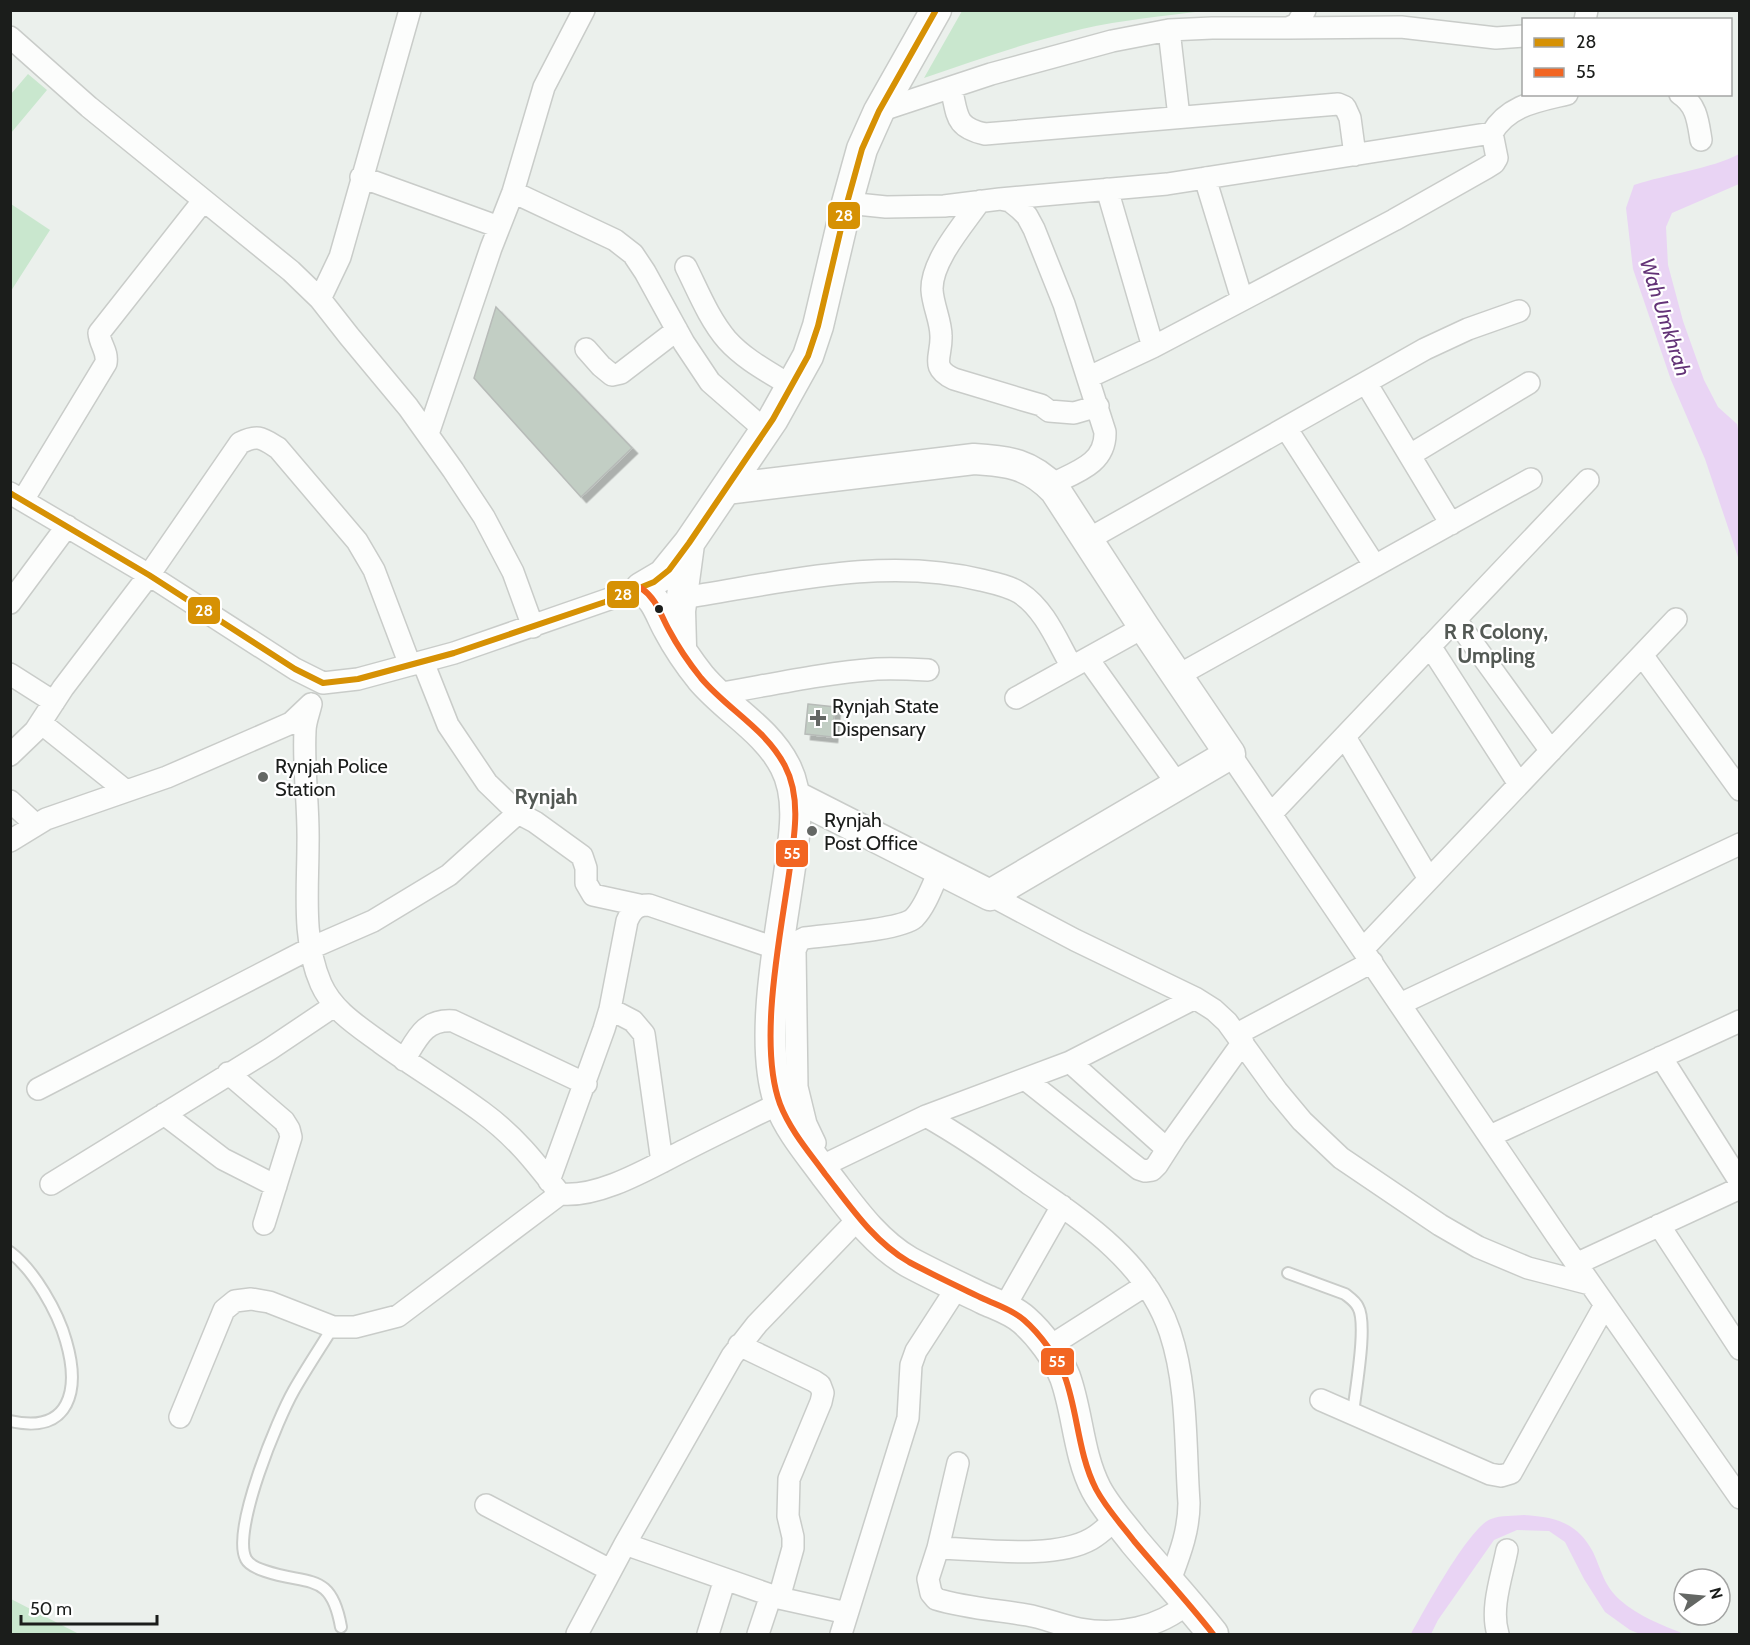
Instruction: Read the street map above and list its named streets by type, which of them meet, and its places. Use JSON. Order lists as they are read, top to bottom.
{
  "districts": ["R R Colony, Umpling", "Rynjah"],
  "water": ["Wah Umkhrah"],
  "places": {
    "health": ["Rynjah State Dispensary"],
    "other": ["Rynjah Police Station", "Rynjah Post Office"]
  },
  "lines": ["transit line 28", "transit line 55"],
  "legend": ["28", "55"],
  "scale_bar": "50 m",
  "north": "right"
}
